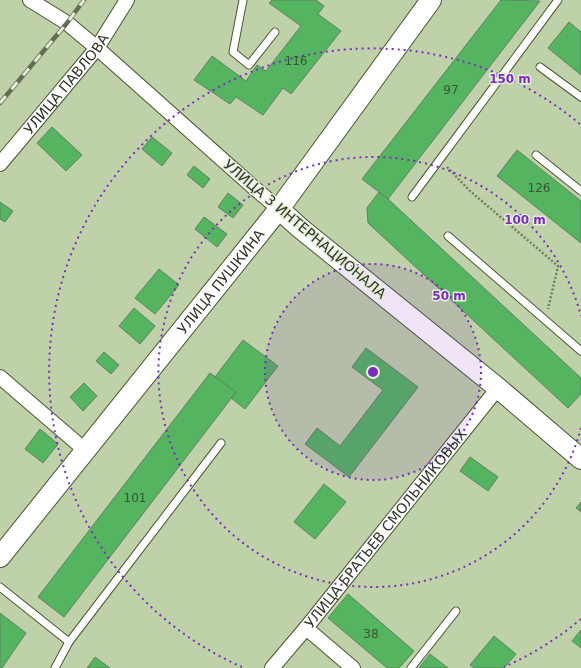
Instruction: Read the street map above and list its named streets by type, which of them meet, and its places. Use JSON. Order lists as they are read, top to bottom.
{
  "streets": {
    "street": [
      "УЛИЦА ПАВЛОВА",
      "УЛИЦА 3 ИНТЕРНАЦИОНАЛА",
      "УЛИЦА ПУШКИНА",
      "УЛИЦА БРАТЬЕВ СМОЛЬНИКОВЫХ"
    ]
  },
  "crossings": [
    ["УЛИЦА ПАВЛОВА", "УЛИЦА 3 ИНТЕРНАЦИОНАЛА"],
    ["УЛИЦА 3 ИНТЕРНАЦИОНАЛА", "УЛИЦА ПУШКИНА"],
    ["УЛИЦА 3 ИНТЕРНАЦИОНАЛА", "УЛИЦА БРАТЬЕВ СМОЛЬНИКОВЫХ"]
  ],
  "house_numbers": [
    "116",
    "97",
    "126",
    "101",
    "38"
  ],
  "rings": ["150 m", "100 m", "50 m"]
}
